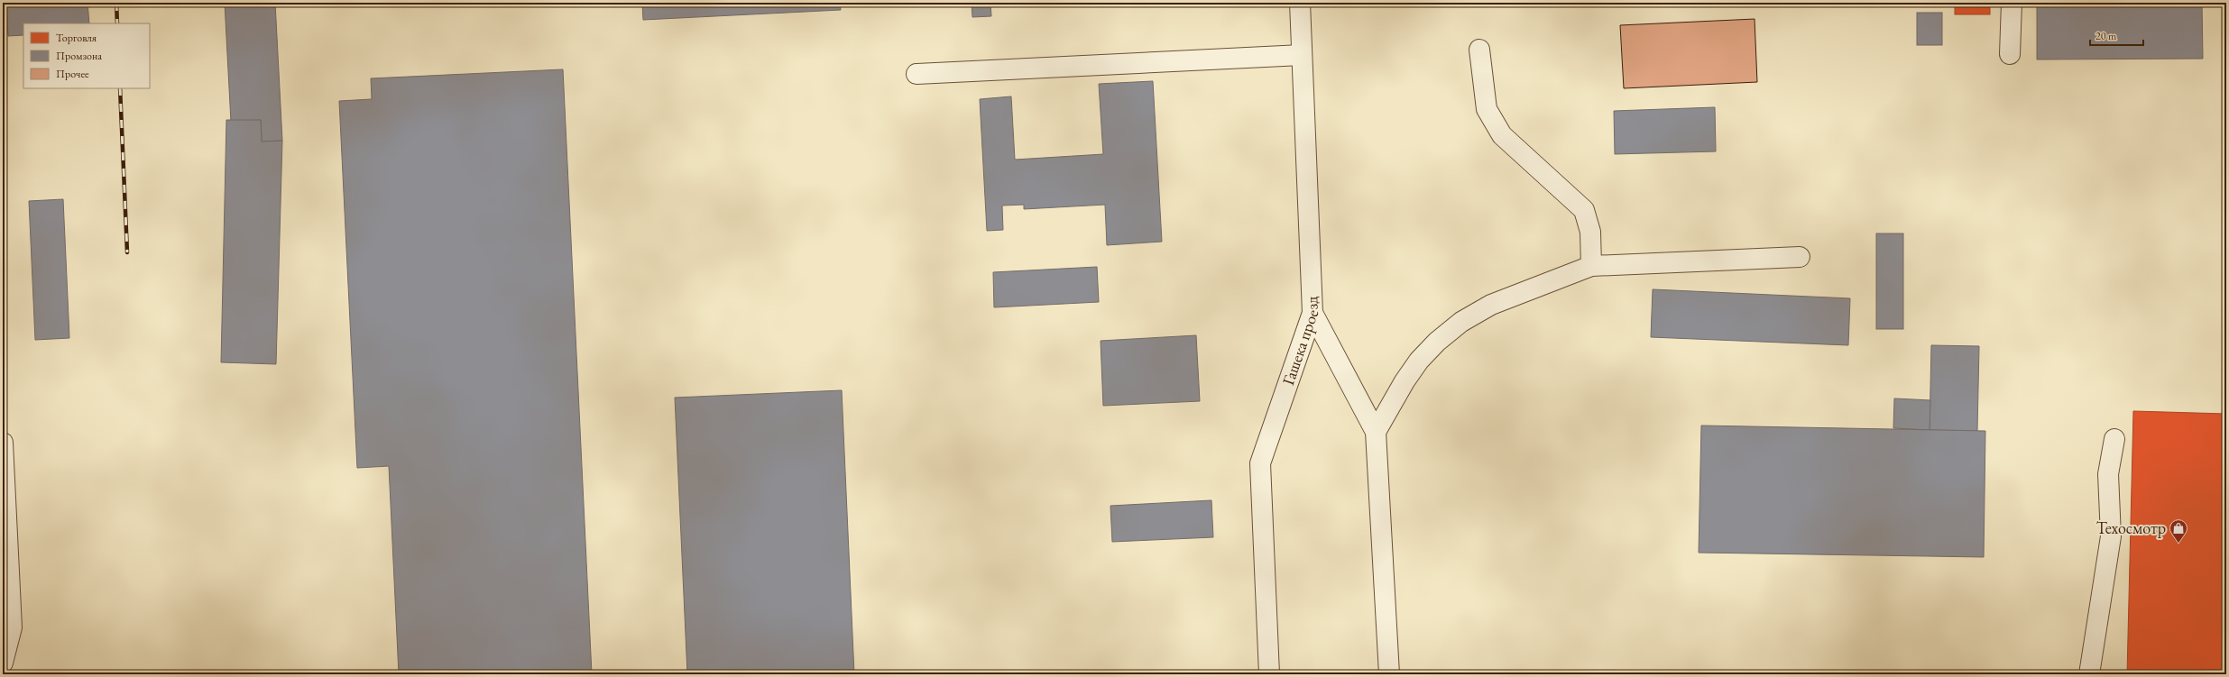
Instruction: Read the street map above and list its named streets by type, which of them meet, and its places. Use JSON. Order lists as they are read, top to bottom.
{
  "streets": {
    "street": ["Гашека проезд"]
  },
  "places": {
    "shop": ["Техосмотр"]
  },
  "legend": ["Торговля", "Промзона", "Прочее"],
  "scale_bar": "20 m"
}
